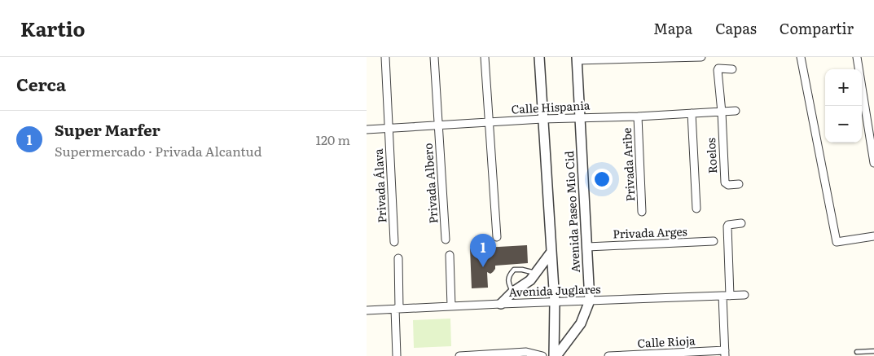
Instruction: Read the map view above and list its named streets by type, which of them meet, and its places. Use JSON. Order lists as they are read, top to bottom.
{
  "streets": {
    "street": [
      "Calle Hispania",
      "Roelos",
      "Privada Aribe",
      "Privada Albero",
      "Privada Álava",
      "Avenida Paseo Mio Cid",
      "Privada Arges",
      "Avenida Juglares",
      "Calle Rioja"
    ]
  },
  "crossings": [
    ["Calle Hispania", "Roelos"],
    ["Calle Hispania", "Privada Aribe"],
    ["Calle Hispania", "Privada Albero"],
    ["Calle Hispania", "Privada Álava"],
    ["Calle Hispania", "Avenida Paseo Mio Cid"],
    ["Avenida Paseo Mio Cid", "Privada Arges"],
    ["Avenida Paseo Mio Cid", "Avenida Juglares"]
  ],
  "page": {
    "header": "Kartio",
    "nav": ["Mapa", "Capas", "Compartir"],
    "heading": "Cerca",
    "map_buttons": ["+", "−"],
    "list": [
      {
        "mark": "1",
        "name": "Super Marfer",
        "note": "Supermercado · Privada Alcantud",
        "value": "120 m"
      }
    ],
    "pins": "1"
  }
}
